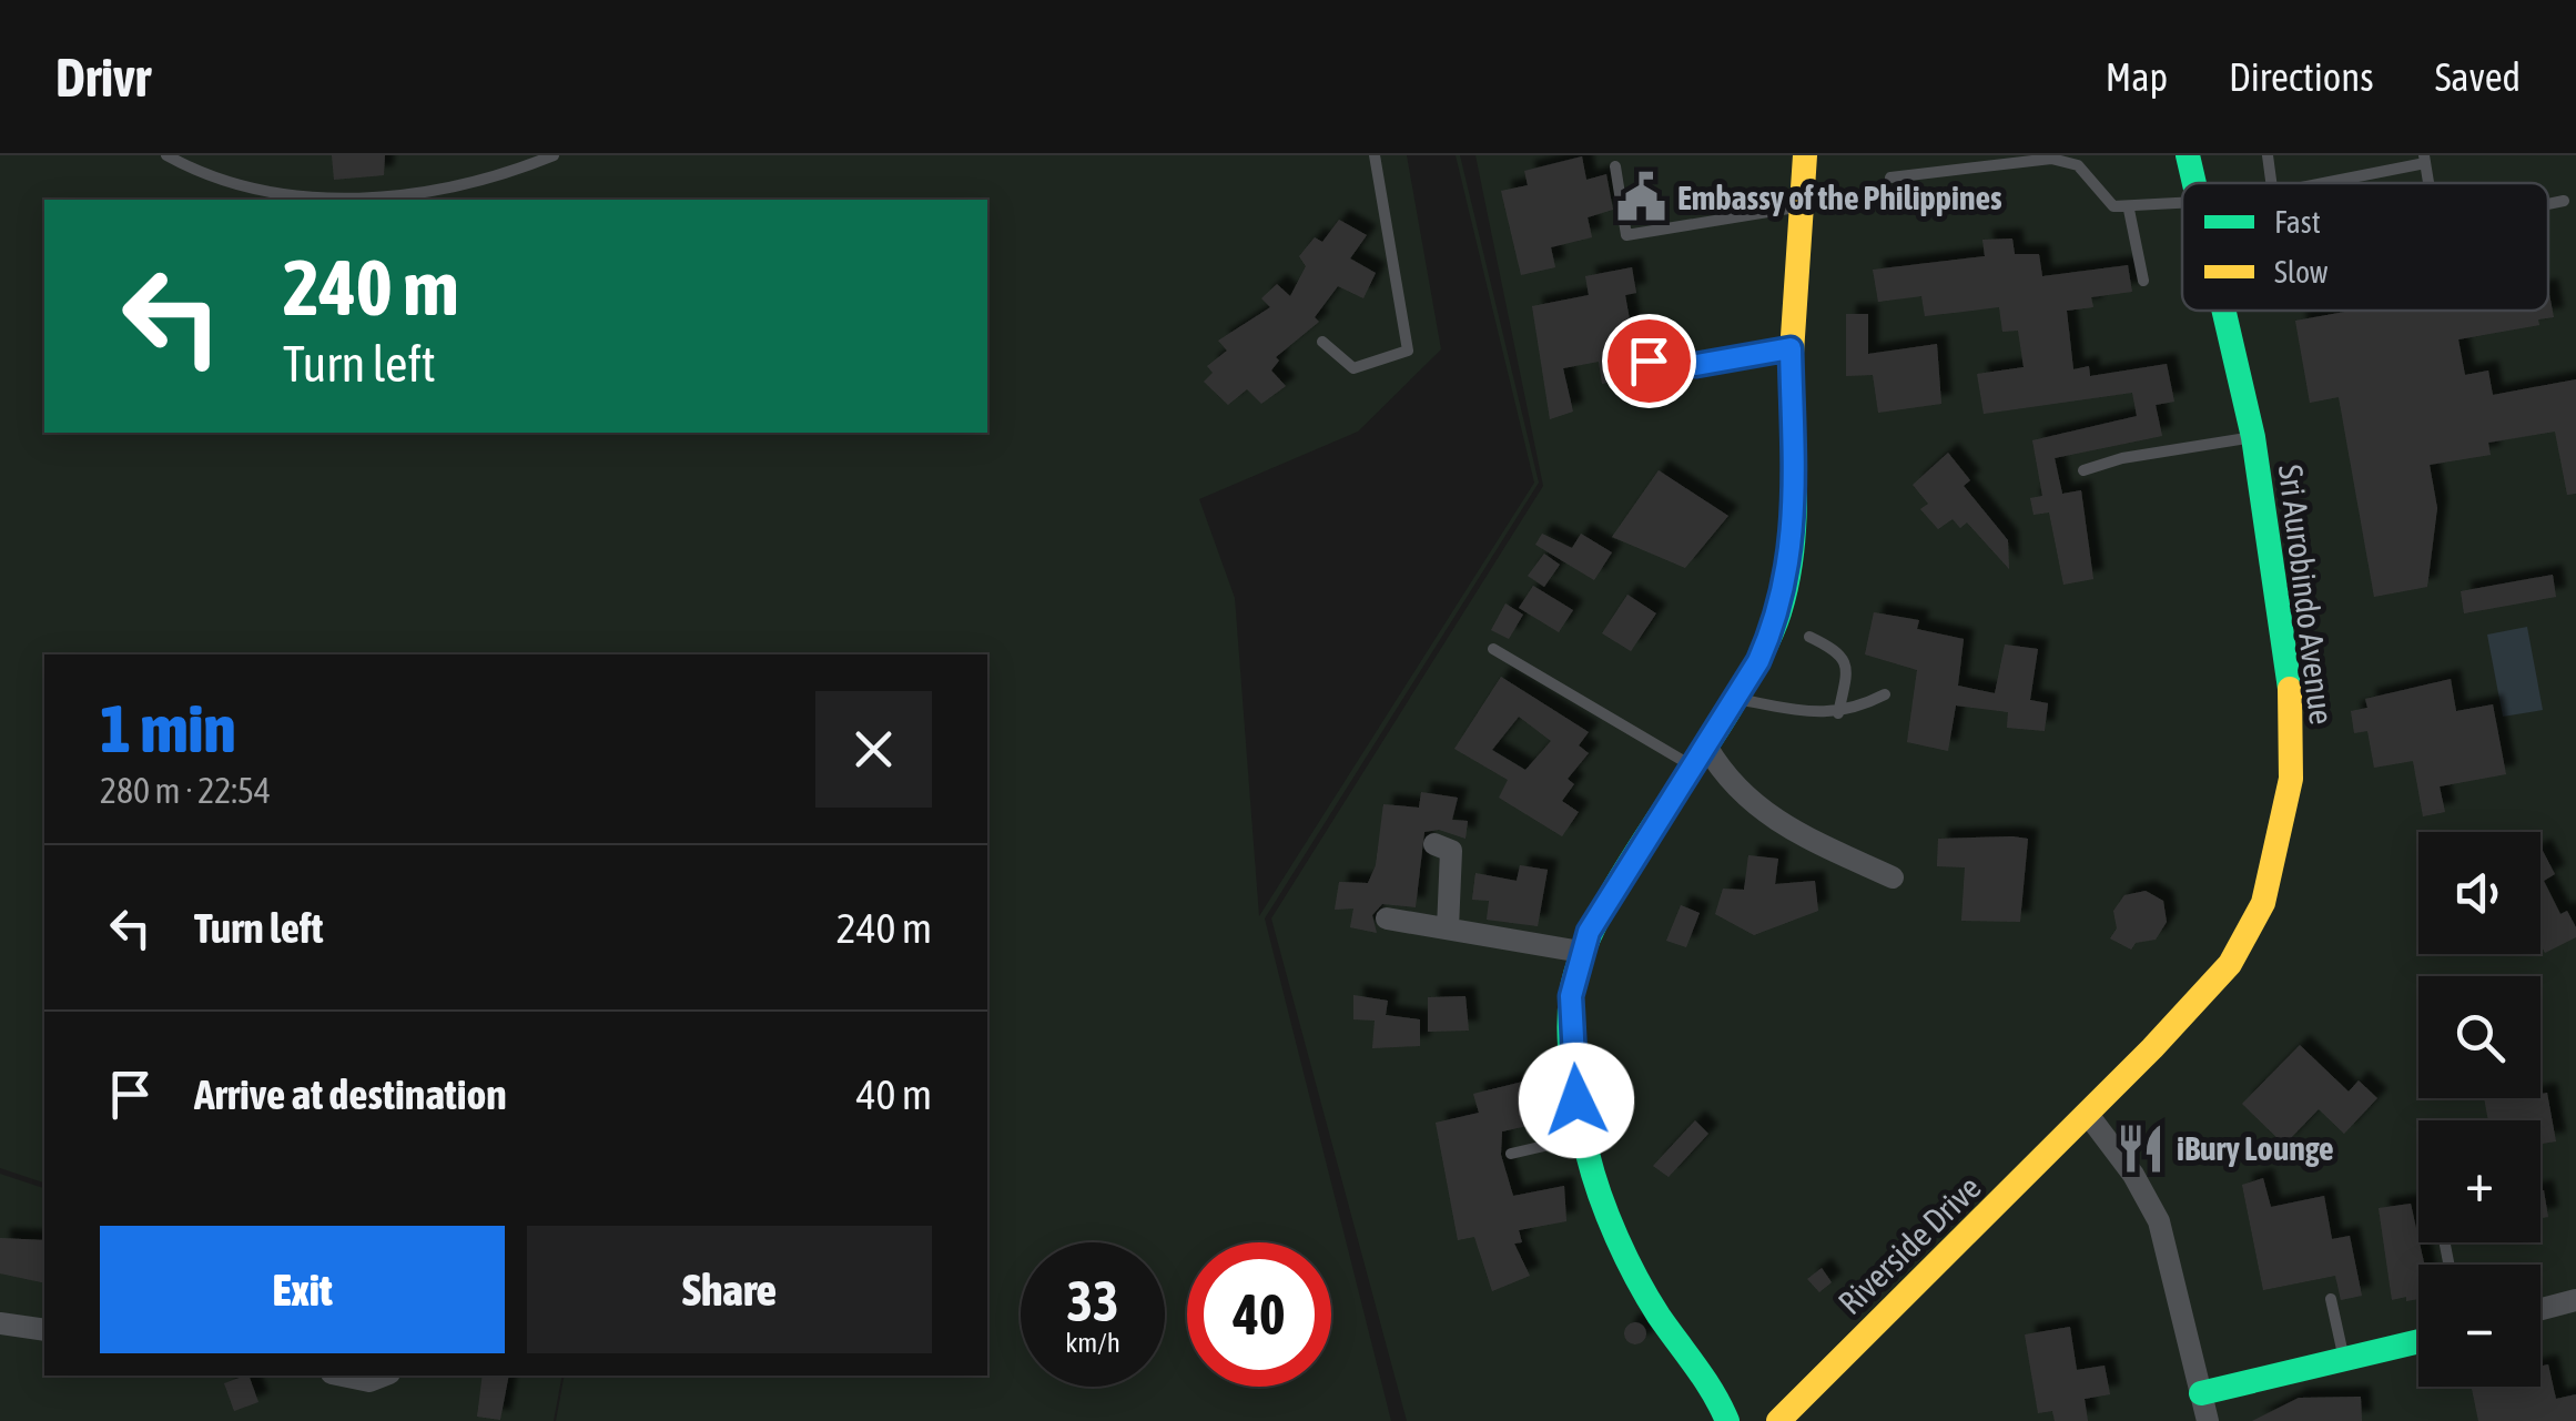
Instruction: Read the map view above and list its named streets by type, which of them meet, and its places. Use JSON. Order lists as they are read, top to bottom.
{
  "streets": {
    "street": ["Sri Aurobindo Avenue", "Riverside Drive"]
  },
  "crossings": [
    ["Sri Aurobindo Avenue", "Riverside Drive"]
  ],
  "places": {
    "public building": ["Embassy of the Philippines"],
    "restaurant": ["iBury Lounge"]
  },
  "legend": ["Fast", "Slow"],
  "page": {
    "header": "Drivr",
    "nav": ["Map", "Directions", "Saved"],
    "turn": ["240 m", "Turn left"],
    "heading": ["1 min", "280 m · 22:54"],
    "map_buttons": ["+", "−"],
    "list": [
      {
        "name": "Turn left",
        "value": "240 m"
      },
      {
        "name": "Arrive at destination",
        "value": "40 m"
      }
    ],
    "buttons": ["Exit", "Share"],
    "speed": "33 km/h",
    "limit": "40"
  }
}
